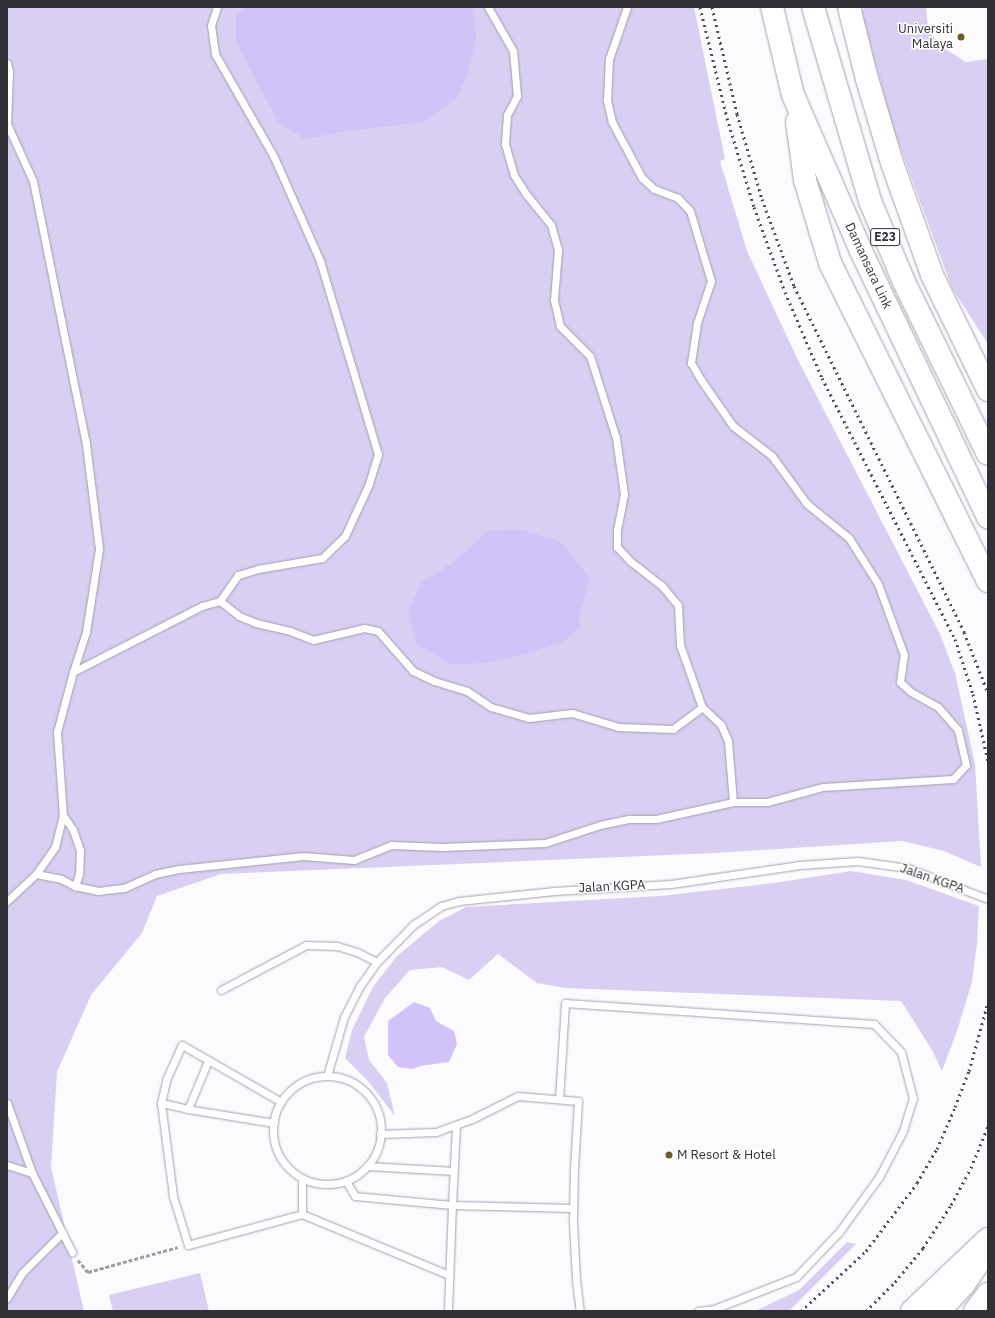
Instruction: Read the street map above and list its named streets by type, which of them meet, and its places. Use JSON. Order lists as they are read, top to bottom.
{
  "streets": {
    "main road": ["E23", "Damansara Link"],
    "lane": ["Jalan KGPA"]
  },
  "places": ["Universiti Malaya", "M Resort & Hotel"]
}
